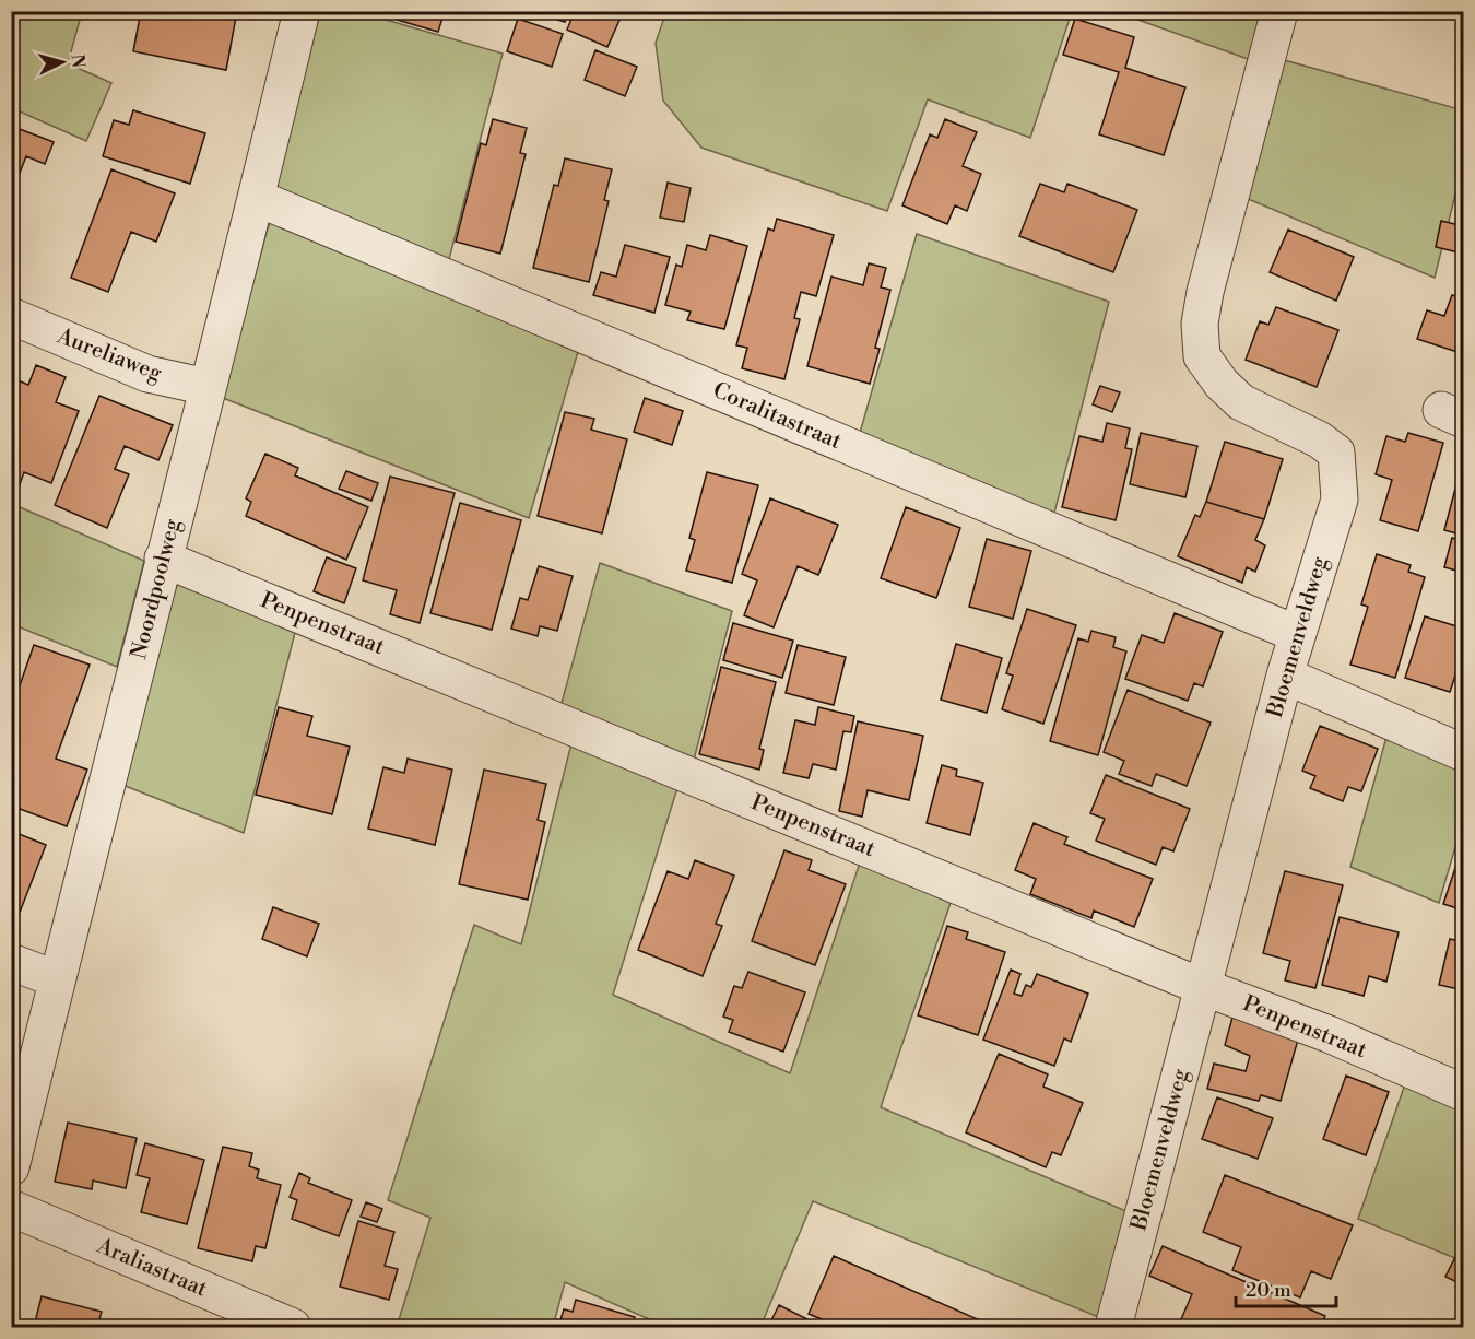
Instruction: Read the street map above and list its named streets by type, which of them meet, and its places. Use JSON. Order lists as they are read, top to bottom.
{
  "streets": {
    "street": [
      "Aureliaweg",
      "Coralitastraat",
      "Noordpoolweg",
      "Penpenstraat",
      "Bloemenveldweg",
      "Araliastraat"
    ]
  },
  "crossings": [
    ["Aureliaweg", "Noordpoolweg"],
    ["Coralitastraat", "Noordpoolweg"],
    ["Coralitastraat", "Bloemenveldweg"],
    ["Noordpoolweg", "Penpenstraat"],
    ["Penpenstraat", "Bloemenveldweg"]
  ],
  "scale_bar": "20 m",
  "north": "right"
}
